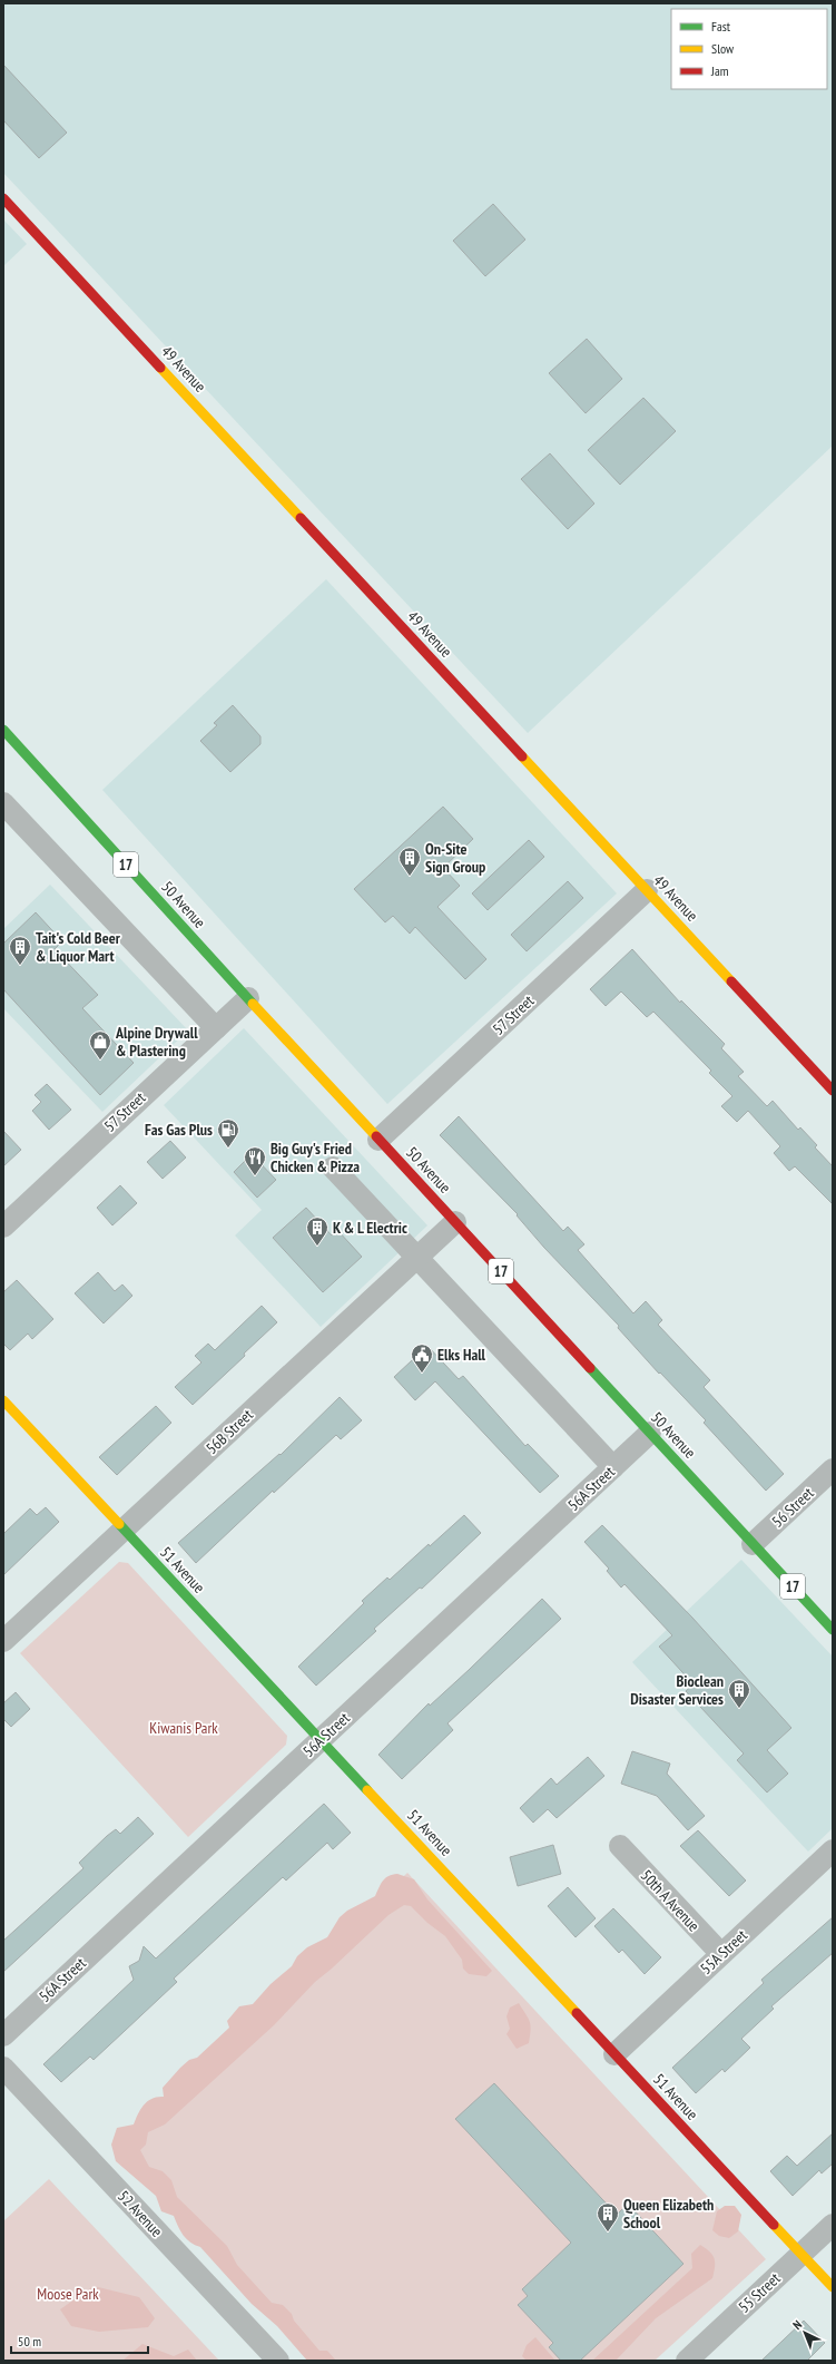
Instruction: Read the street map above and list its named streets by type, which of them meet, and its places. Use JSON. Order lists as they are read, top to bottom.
{
  "streets": {
    "street": [
      "49 Avenue",
      "17",
      "50 Avenue",
      "57 Street",
      "56B Street",
      "56A Street",
      "56 Street",
      "51 Avenue",
      "50th A Avenue",
      "55A Street",
      "52 Avenue",
      "55 Street"
    ]
  },
  "crossings": [
    ["49 Avenue", "57 Street"],
    ["50 Avenue", "57 Street"],
    ["50 Avenue", "56B Street"],
    ["50 Avenue", "56A Street"],
    ["50 Avenue", "56 Street"],
    ["56B Street", "51 Avenue"],
    ["56A Street", "51 Avenue"],
    ["51 Avenue", "55A Street"],
    ["51 Avenue", "55 Street"],
    ["50th A Avenue", "55A Street"]
  ],
  "parks": ["Kiwanis Park", "Moose Park"],
  "places": {
    "building": [
      "On-Site Sign Group",
      "Tait's Cold Beer & Liquor Mart",
      "K & L Electric",
      "Bioclean Disaster Services",
      "Queen Elizabeth School"
    ],
    "shop": ["Alpine Drywall & Plastering"],
    "fuel station": ["Fas Gas Plus"],
    "restaurant": ["Big Guy's Fried Chicken & Pizza"],
    "public building": ["Elks Hall"]
  },
  "legend": ["Fast", "Slow", "Jam"],
  "scale_bar": "50 m",
  "north": "top left"
}
